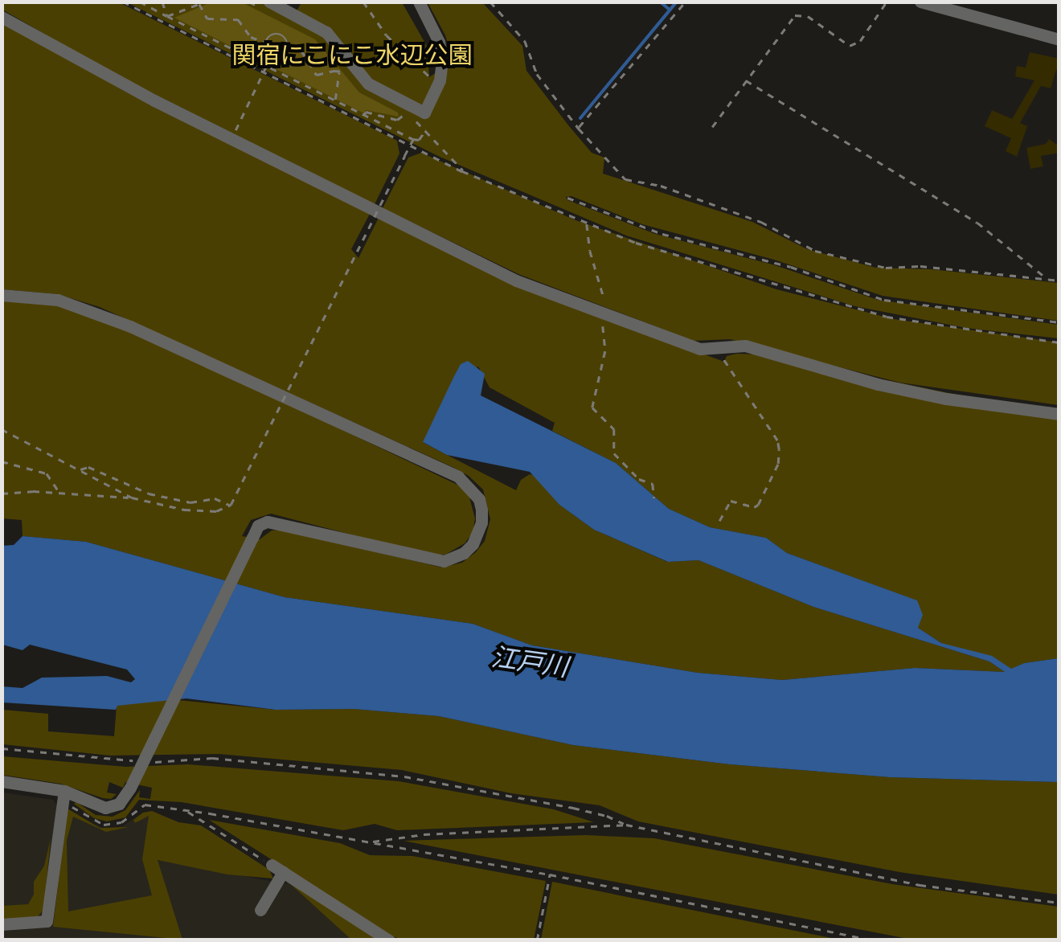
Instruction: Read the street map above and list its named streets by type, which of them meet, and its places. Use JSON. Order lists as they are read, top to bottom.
{
  "water": ["江戸川"],
  "parks": ["関宿にこにこ水辺公園"]
}
